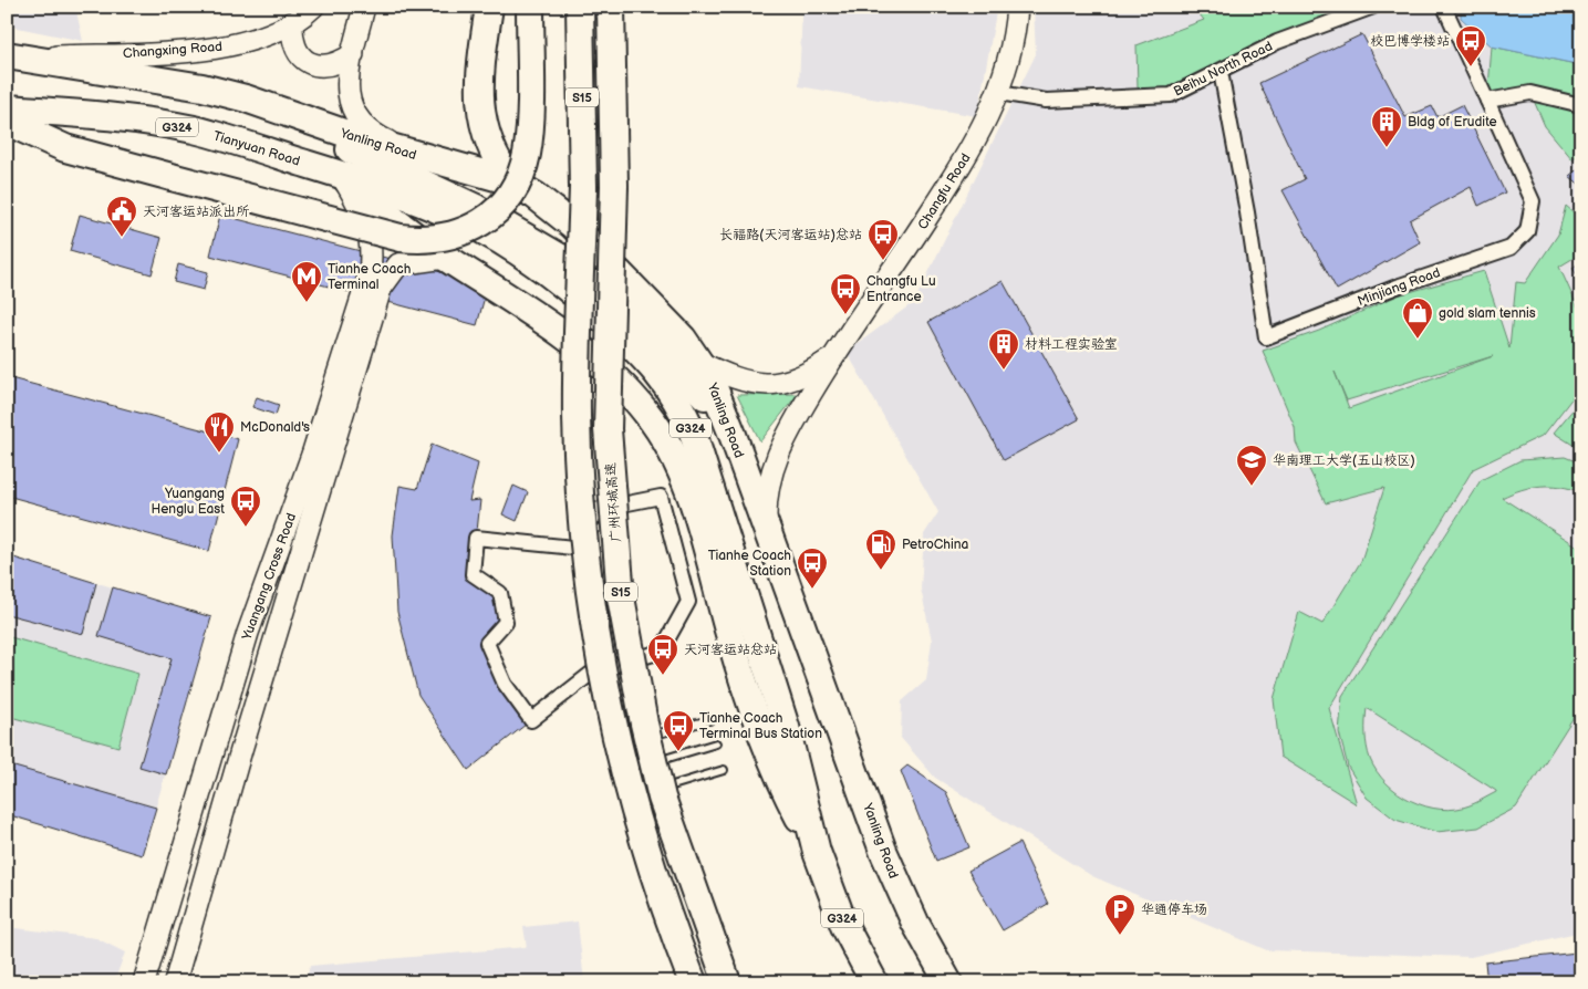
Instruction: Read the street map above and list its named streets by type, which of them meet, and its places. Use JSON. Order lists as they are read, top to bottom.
{
  "streets": {
    "highway": [
      "S15",
      "G324",
      "Yanling Road",
      "Tianyuan Road",
      "广州环城高速"
    ],
    "main road": ["Changxing Road", "Changfu Road", "Yuangang Cross Road"],
    "street": ["Beihu North Road", "Minjiang Road"]
  },
  "crossings": [
    ["Changxing Road", "G324"],
    ["Beihu North Road", "Changfu Road"],
    ["Beihu North Road", "Minjiang Road"],
    ["G324", "Yanling Road"],
    ["G324", "Tianyuan Road"],
    ["G324", "Yuangang Cross Road"],
    ["Yanling Road", "Changfu Road"],
    ["Tianyuan Road", "Yuangang Cross Road"]
  ],
  "places": {
    "bus stop": [
      "校巴博学楼站",
      "长福路(天河客运站)总站",
      "Changfu Lu Entrance",
      "Yuangang Henglu East",
      "Tianhe Coach Station",
      "天河客运站总站",
      "Tianhe Coach Terminal Bus Station"
    ],
    "building": ["Bldg of Erudite", "材料工程实验室"],
    "public building": ["天河客运站派出所"],
    "metro station": ["Tianhe Coach Terminal"],
    "shop": ["gold slam tennis"],
    "restaurant": ["McDonald's"],
    "school or university": ["华南理工大学(五山校区)"],
    "fuel station": ["PetroChina"],
    "parking": ["华通停车场"]
  }
}
